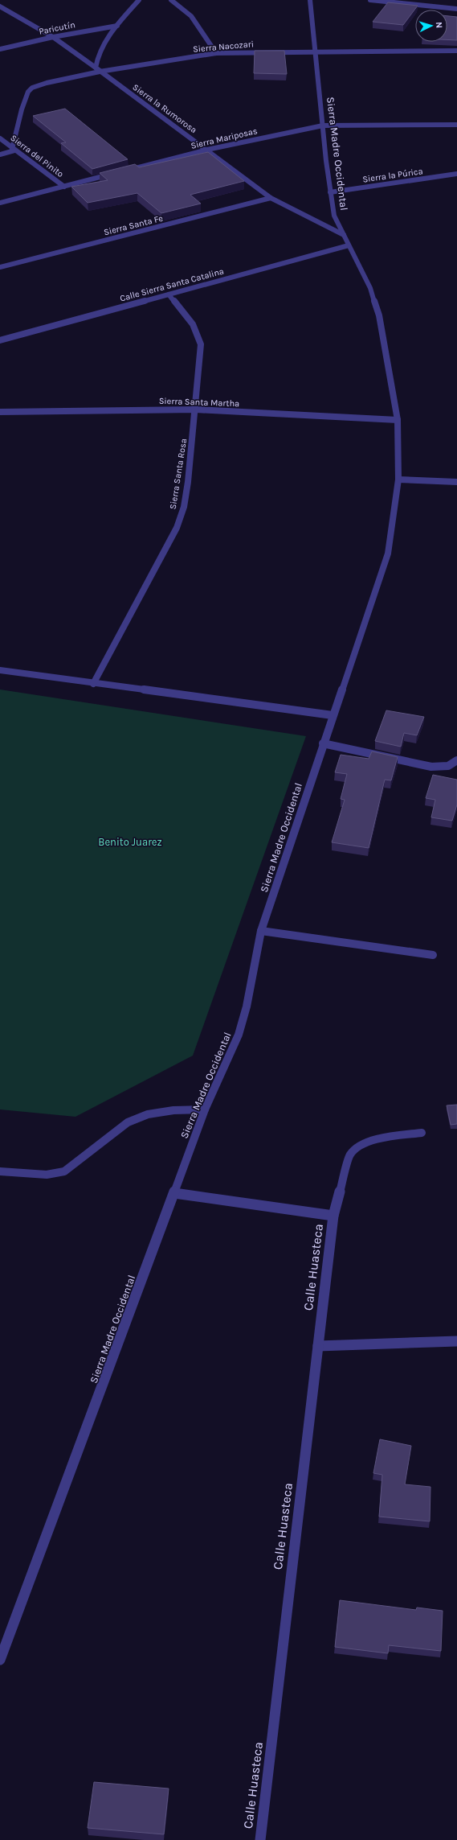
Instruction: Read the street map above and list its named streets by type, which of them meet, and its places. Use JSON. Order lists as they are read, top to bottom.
{
  "streets": {
    "street": [
      "Paricutín",
      "Sierra Nacozari",
      "Sierra la Rumorosa",
      "Sierra Mariposas",
      "Sierra Madre Occidental",
      "Sierra del Pinito",
      "Sierra la Púrica",
      "Sierra Santa Fe",
      "Calle Sierra Santa Catalina",
      "Sierra Santa Martha",
      "Sierra Santa Rosa",
      "Calle Huasteca"
    ]
  },
  "crossings": [
    ["Paricutín", "Sierra la Rumorosa"],
    ["Sierra Nacozari", "Sierra la Rumorosa"],
    ["Sierra Nacozari", "Sierra Madre Occidental"],
    ["Sierra Nacozari", "Sierra del Pinito"],
    ["Sierra la Rumorosa", "Sierra Mariposas"],
    ["Sierra la Rumorosa", "Sierra Madre Occidental"],
    ["Sierra la Rumorosa", "Sierra Santa Fe"],
    ["Sierra Mariposas", "Sierra Madre Occidental"],
    ["Sierra Madre Occidental", "Sierra la Púrica"],
    ["Sierra Madre Occidental", "Calle Sierra Santa Catalina"],
    ["Sierra Madre Occidental", "Sierra Santa Martha"],
    ["Sierra Madre Occidental", "Calle Huasteca"],
    ["Calle Sierra Santa Catalina", "Sierra Santa Rosa"],
    ["Sierra Santa Martha", "Sierra Santa Rosa"]
  ],
  "parks": ["Benito Juarez"],
  "north": "right"
}
